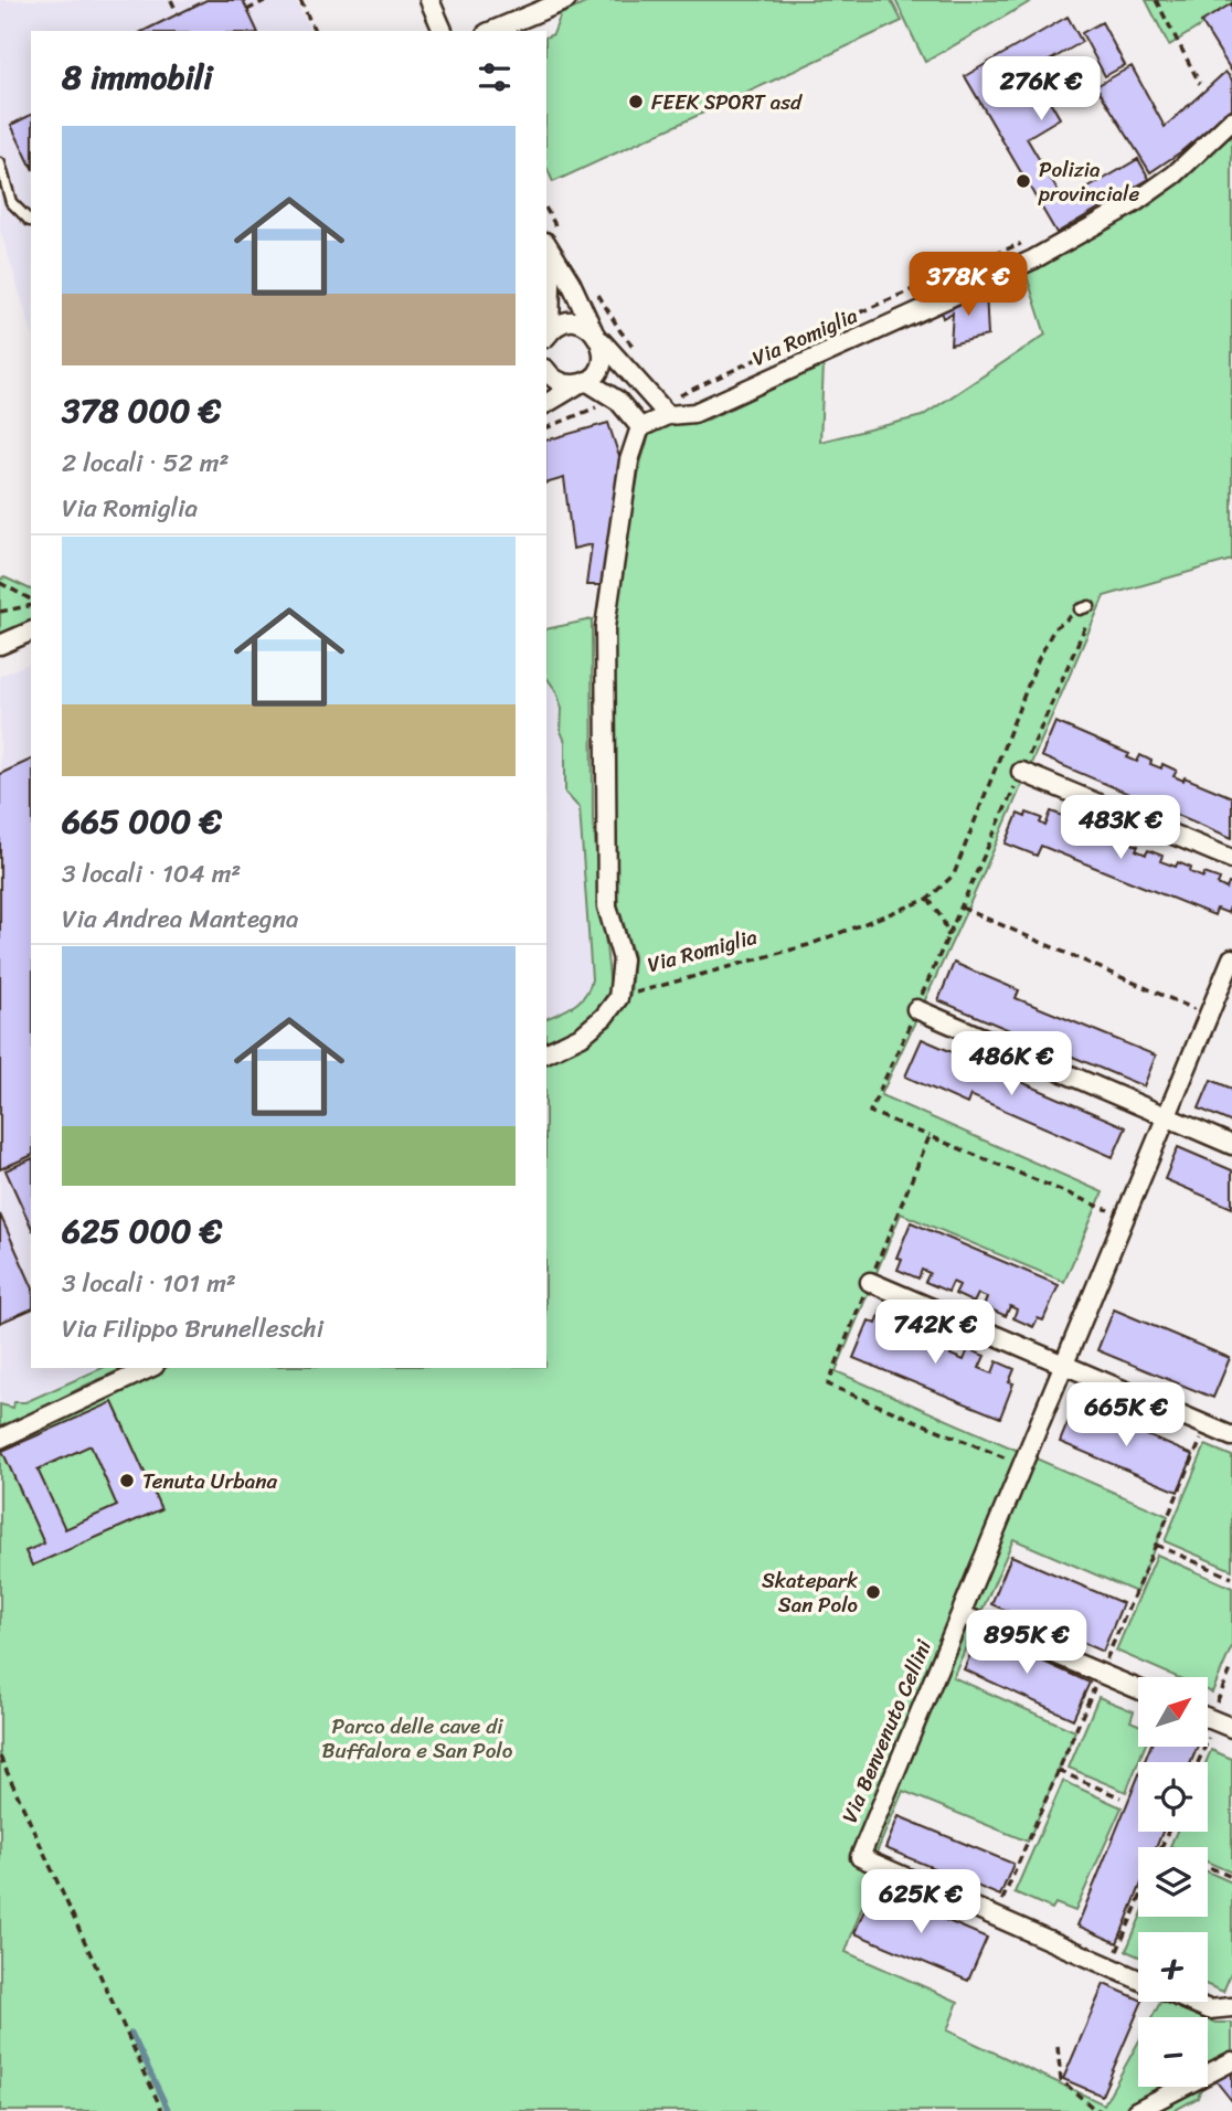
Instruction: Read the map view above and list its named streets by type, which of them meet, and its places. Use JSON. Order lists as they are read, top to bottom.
{
  "streets": {
    "street": ["Via Romiglia", "Via Benvenuto Cellini"]
  },
  "parks": ["Parco delle cave di Buffalora e San Polo"],
  "places": [
    "FEEK SPORT asd",
    "Polizia provinciale",
    "Tenuta Urbana",
    "Skatepark San Polo"
  ],
  "north": "top right",
  "page": {
    "heading": "8 immobili",
    "price": [
      "276K €",
      "378K €",
      "483K €",
      "486K €",
      "742K €",
      "665K €",
      "895K €",
      "625K €"
    ],
    "list": [
      {
        "name": "378 000 €",
        "note": "2 locali · 52 m² · Via Romiglia"
      },
      {
        "name": "665 000 €",
        "note": "3 locali · 104 m² · Via Andrea Mantegna"
      },
      {
        "name": "625 000 €",
        "note": "3 locali · 101 m² · Via Filippo Brunelleschi"
      }
    ],
    "map_buttons": ["+", "−"]
  }
}
